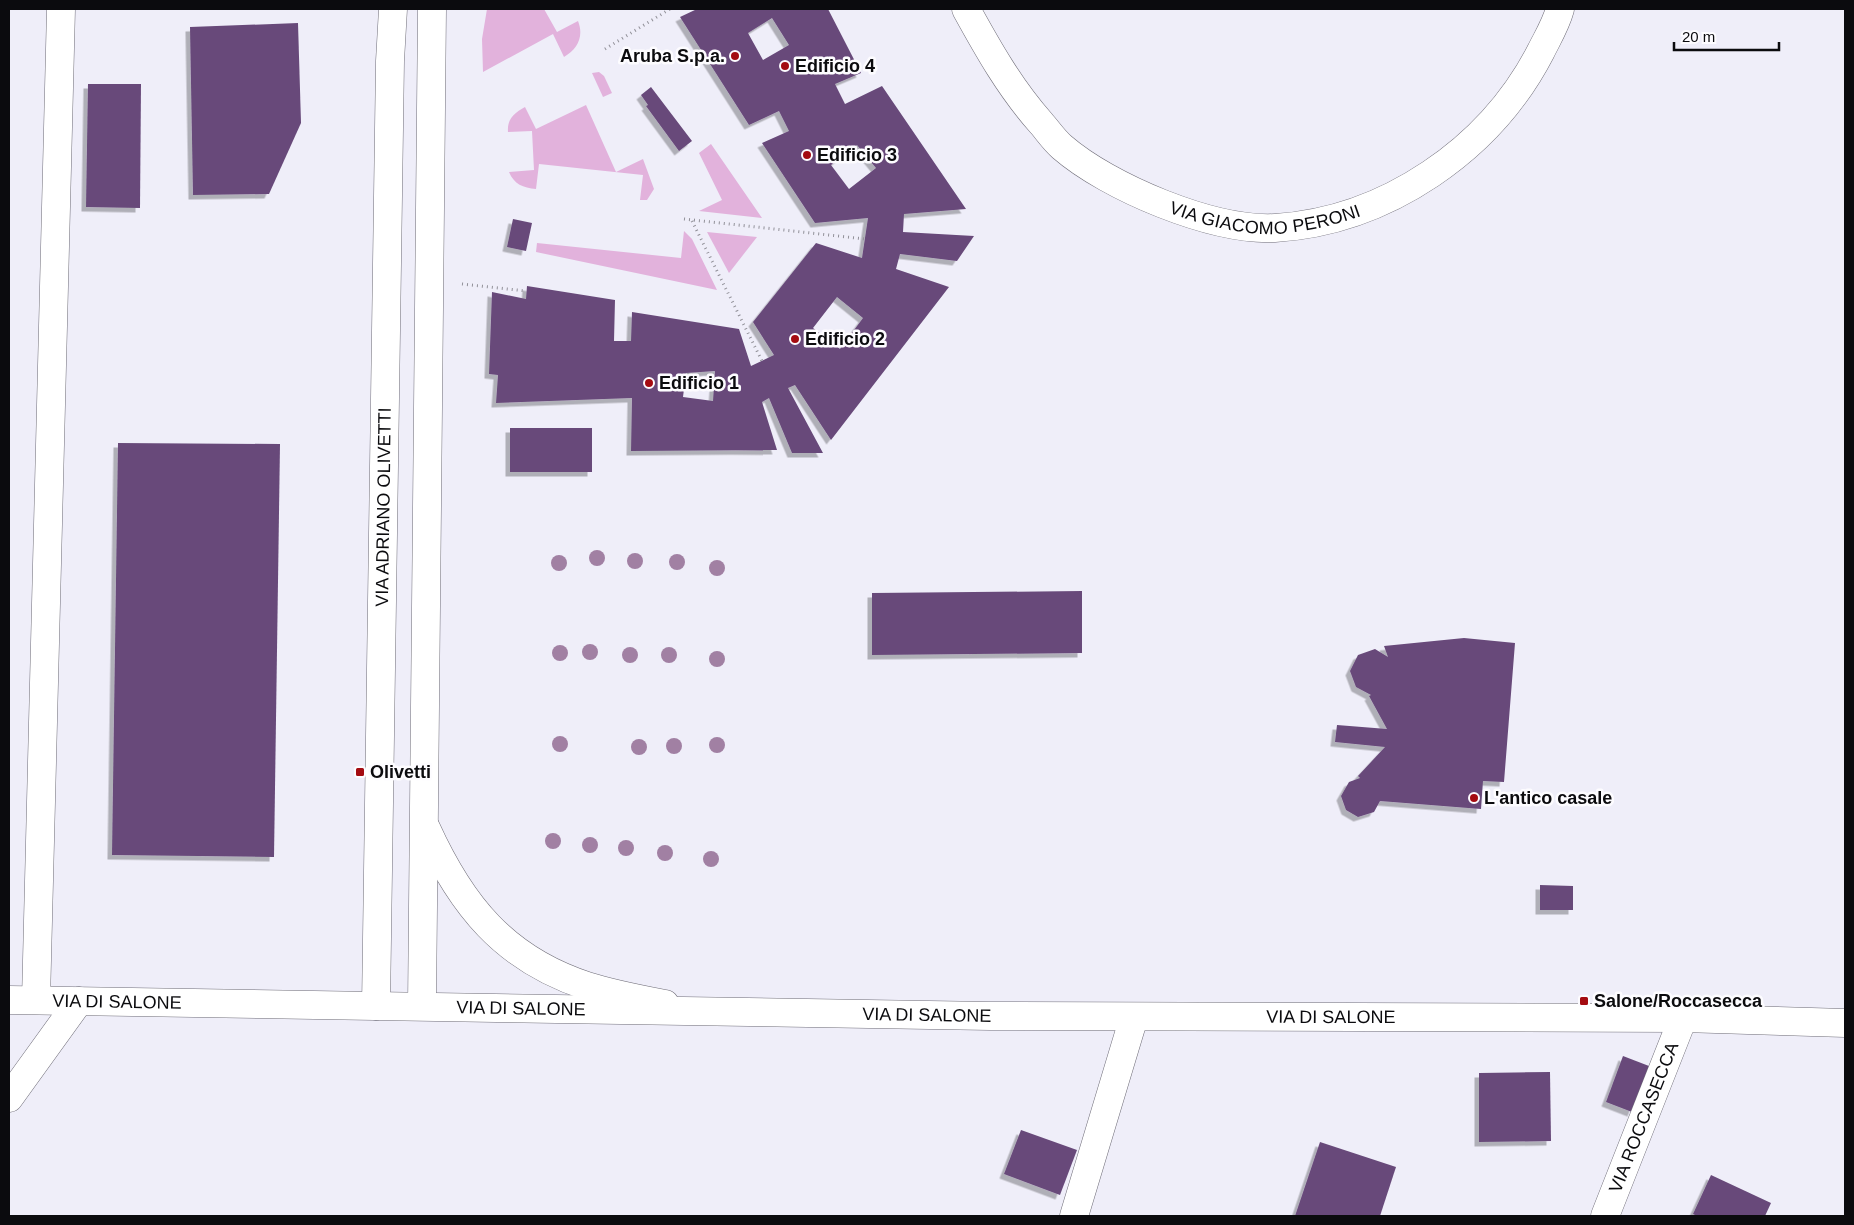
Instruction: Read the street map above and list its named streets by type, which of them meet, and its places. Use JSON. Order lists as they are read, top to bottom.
{
  "streets": {
    "street": [
      "VIA GIACOMO PERONI",
      "VIA ADRIANO OLIVETTI",
      "VIA DI SALONE",
      "VIA ROCCASECCA"
    ]
  },
  "crossings": [
    ["VIA ADRIANO OLIVETTI", "VIA DI SALONE"],
    ["VIA DI SALONE", "VIA ROCCASECCA"]
  ],
  "places": {
    "other": [
      "Aruba S.p.a.",
      "Edificio 4",
      "Edificio 3",
      "Edificio 2",
      "Edificio 1",
      "L'antico casale"
    ],
    "transit": ["Olivetti", "Salone/Roccasecca"]
  },
  "scale_bar": "20 m"
}
